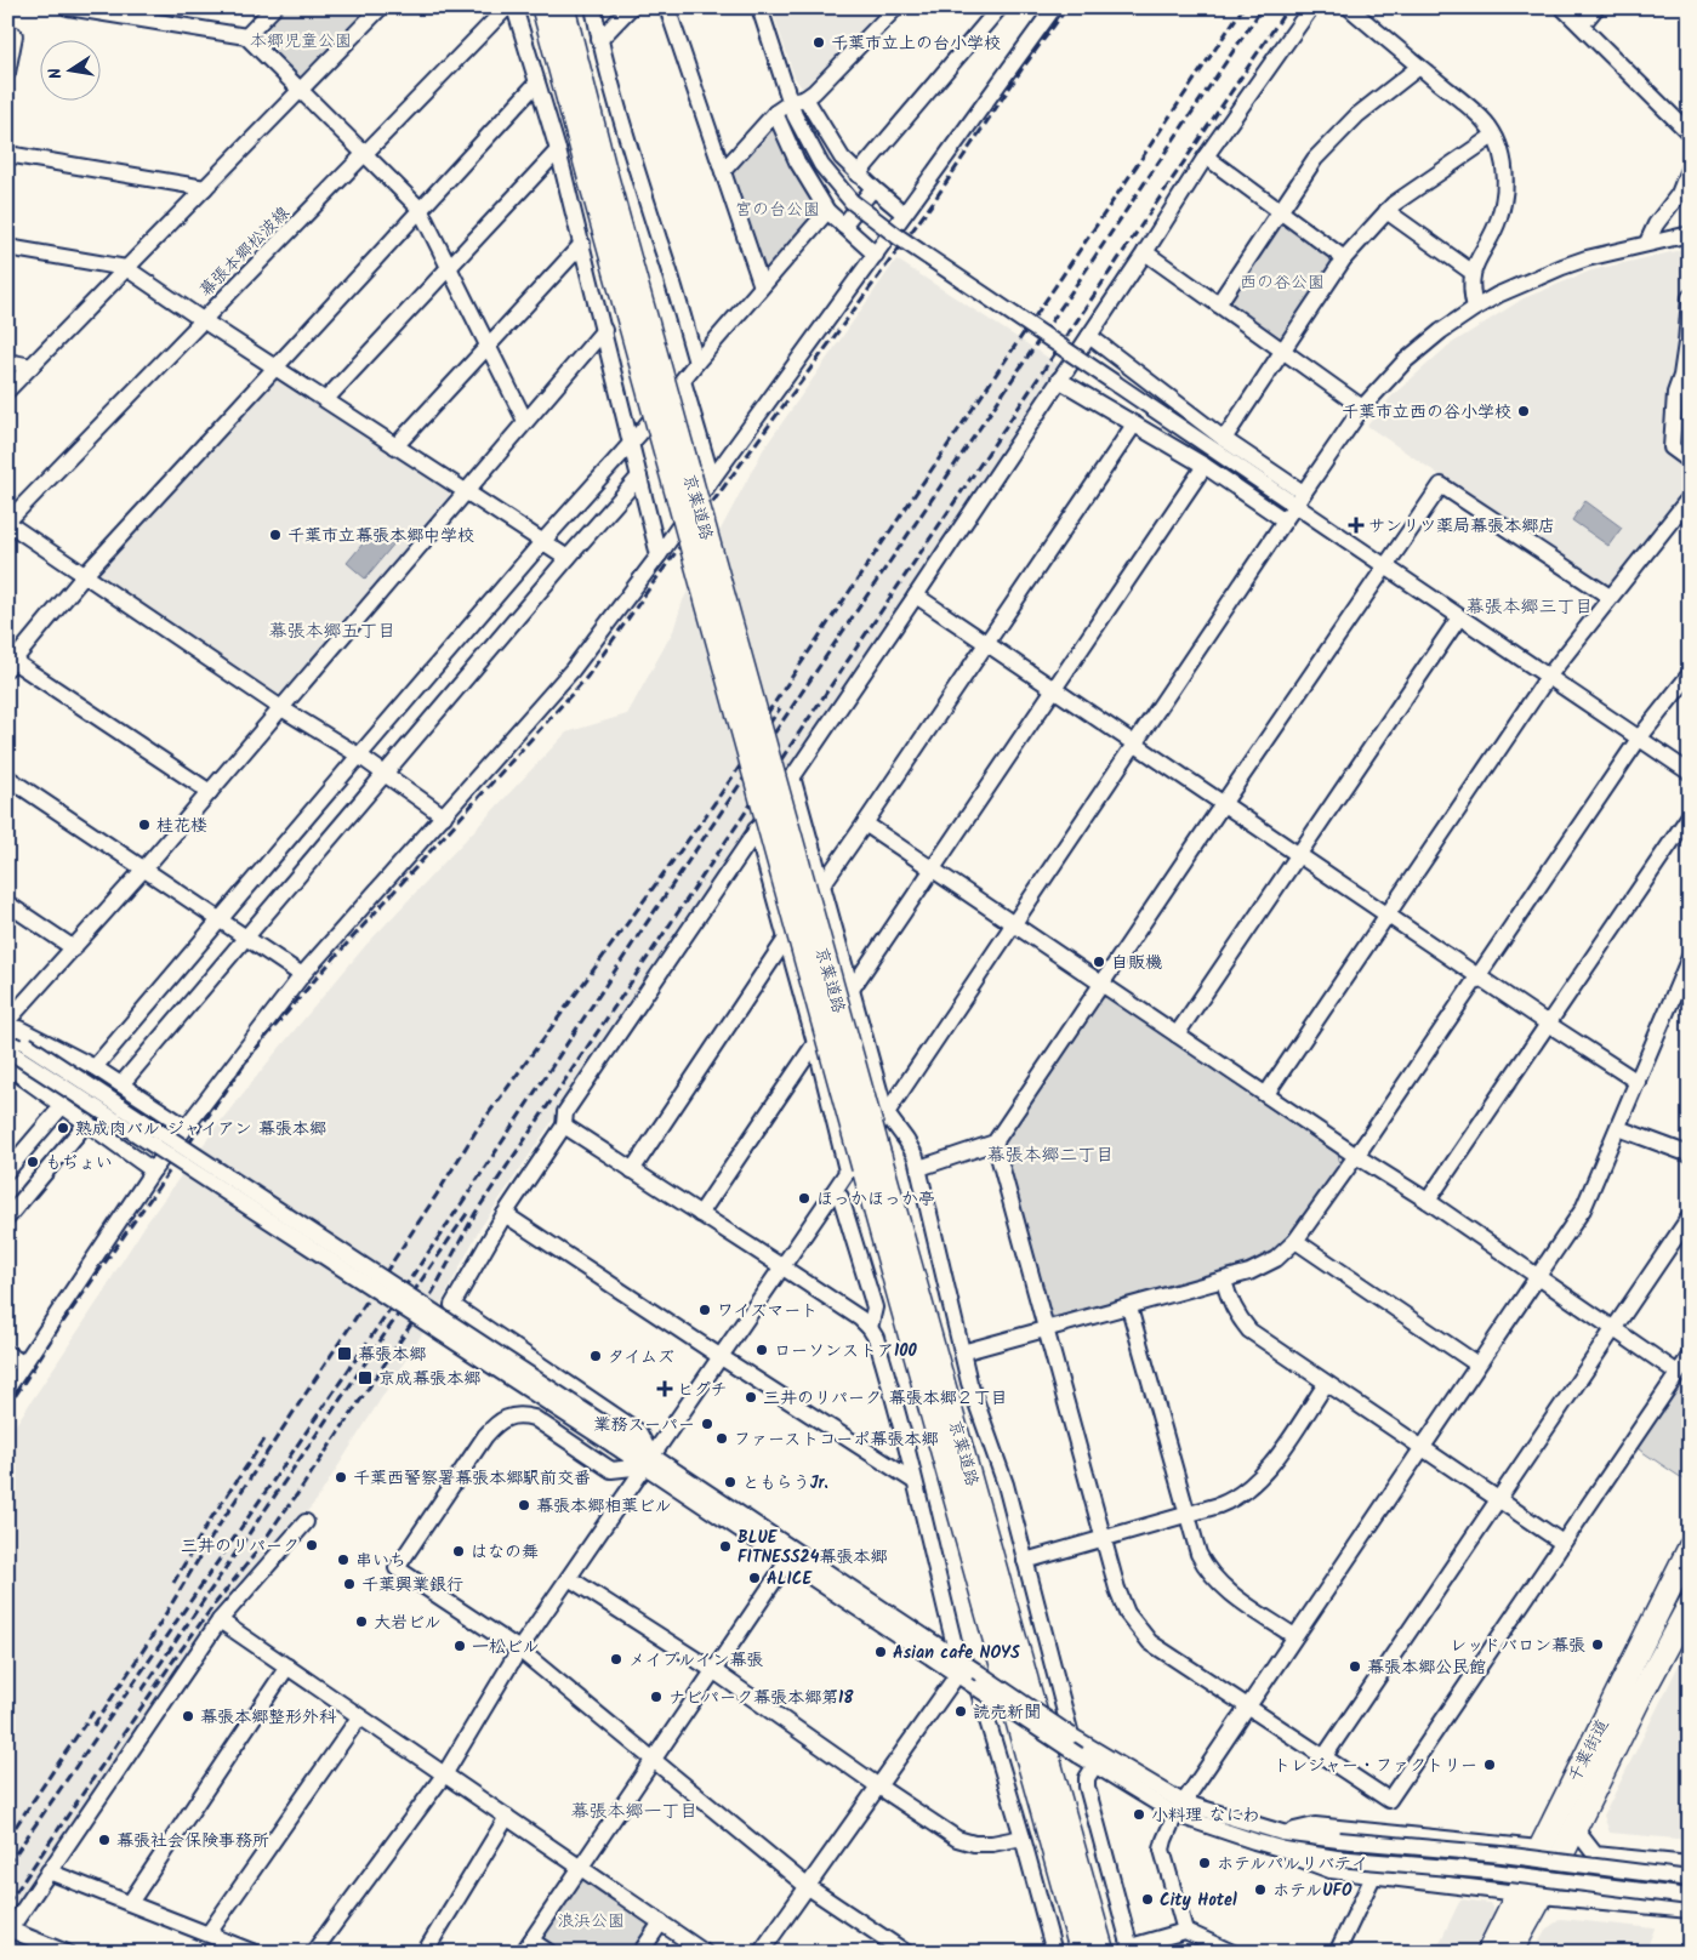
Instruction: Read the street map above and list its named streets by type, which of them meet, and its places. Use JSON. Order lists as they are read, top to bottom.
{
  "streets": {
    "highway": ["京葉道路", "千葉街道"],
    "street": ["幕張本郷松波線"]
  },
  "districts": [
    "幕張本郷三丁目",
    "幕張本郷五丁目",
    "幕張本郷二丁目",
    "幕張本郷一丁目"
  ],
  "parks": [
    "本郷児童公園",
    "宮の台公園",
    "西の谷公園",
    "浪浜公園"
  ],
  "places": {
    "other": [
      "千葉市立上の台小学校",
      "千葉市立西の谷小学校",
      "千葉市立幕張本郷中学校",
      "桂花楼",
      "自販機",
      "熟成肉バル ジャイアン 幕張本郷",
      "もぢょい",
      "ほっかほっか亭",
      "ワイズマート",
      "ローソンストア100",
      "タイムズ",
      "三井のリパーク 幕張本郷２丁目",
      "業務スーパー",
      "ファーストコーポ幕張本郷",
      "千葉西警察署幕張本郷駅前交番",
      "ともらうJr.",
      "幕張本郷相葉ビル",
      "三井のリパーク",
      "BLUE FITNESS24幕張本郷",
      "はなの舞",
      "串いち",
      "ALICE",
      "千葉興業銀行",
      "大岩ビル",
      "レッドバロン幕張",
      "一松ビル",
      "Asian cafe NOYS",
      "メイプルイン幕張",
      "幕張本郷公民館",
      "ナビパーク幕張本郷第18",
      "読売新聞",
      "幕張本郷整形外科",
      "トレジャー・ファクトリー",
      "小料理 なにわ",
      "幕張社会保険事務所",
      "ホテルパルリバテイ",
      "ホテルUFO",
      "City Hotel"
    ],
    "health": ["サンリツ薬局幕張本郷店", "ヒグチ"],
    "transit": ["幕張本郷", "京成幕張本郷"]
  },
  "north": "left"
}
